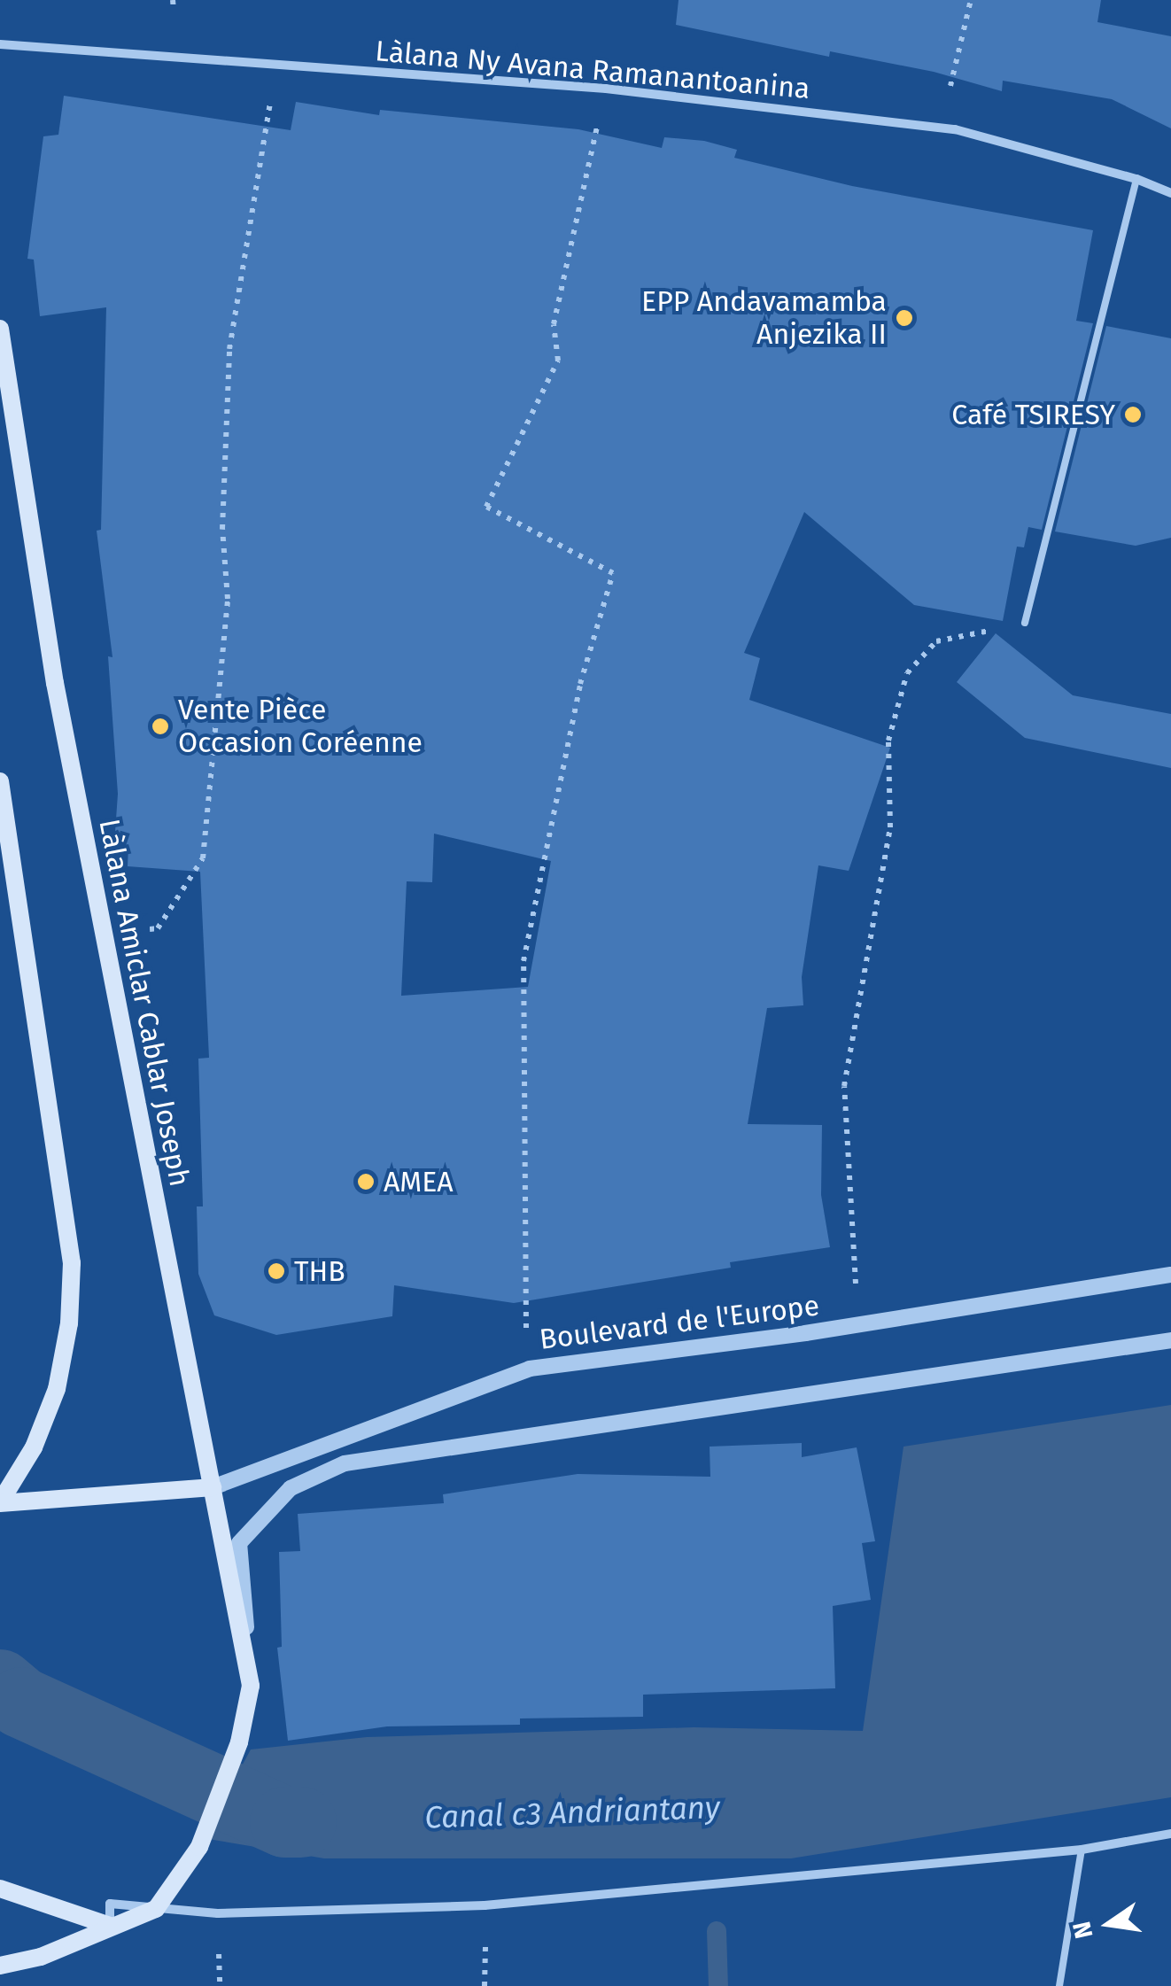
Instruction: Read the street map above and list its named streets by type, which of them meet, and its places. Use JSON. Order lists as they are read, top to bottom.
{
  "streets": {
    "main road": ["Làlana Amiclar Cablar Joseph"],
    "street": ["Làlana Ny Avana Ramanantoanina", "Boulevard de l'Europe"]
  },
  "crossings": [
    ["Làlana Amiclar Cablar Joseph", "Boulevard de l'Europe"]
  ],
  "water": ["Canal c3 Andriantany"],
  "places": [
    "EPP Andavamamba Anjezika II",
    "Café TSIRESY",
    "Vente Pièce Occasion Coréenne",
    "AMEA",
    "THB"
  ],
  "north": "left"
}
